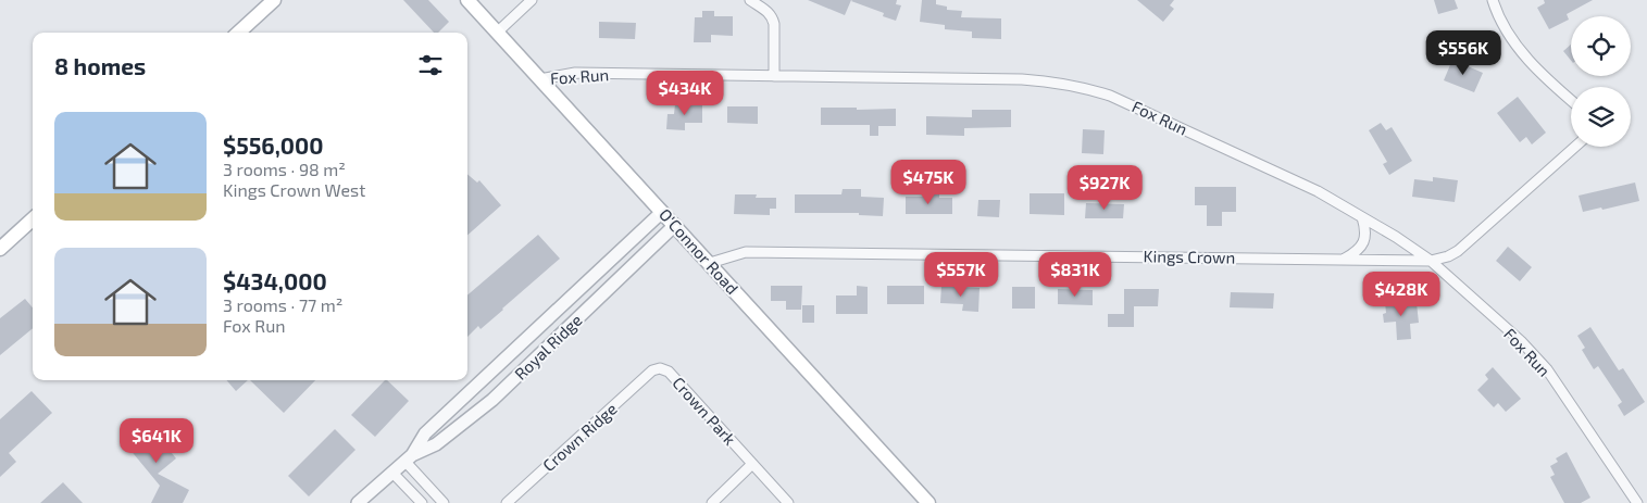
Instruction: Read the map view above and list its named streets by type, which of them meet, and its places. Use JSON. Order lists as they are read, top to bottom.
{
  "streets": {
    "main road": ["O'Connor Road"],
    "street": [
      "Fox Run",
      "Kings Crown",
      "Royal Ridge",
      "Crown Park",
      "Crown Ridge"
    ]
  },
  "crossings": [
    ["Fox Run", "O'Connor Road"],
    ["Fox Run", "Kings Crown"],
    ["O'Connor Road", "Kings Crown"],
    ["O'Connor Road", "Royal Ridge"],
    ["Crown Park", "Crown Ridge"]
  ],
  "page": {
    "price": [
      "$556K",
      "$434K",
      "$475K",
      "$927K",
      "$557K",
      "$831K",
      "$428K",
      "$641K"
    ],
    "heading": "8 homes",
    "list": [
      {
        "name": "$556,000",
        "note": "3 rooms · 98 m² · Kings Crown West"
      },
      {
        "name": "$434,000",
        "note": "3 rooms · 77 m² · Fox Run"
      }
    ]
  }
}
